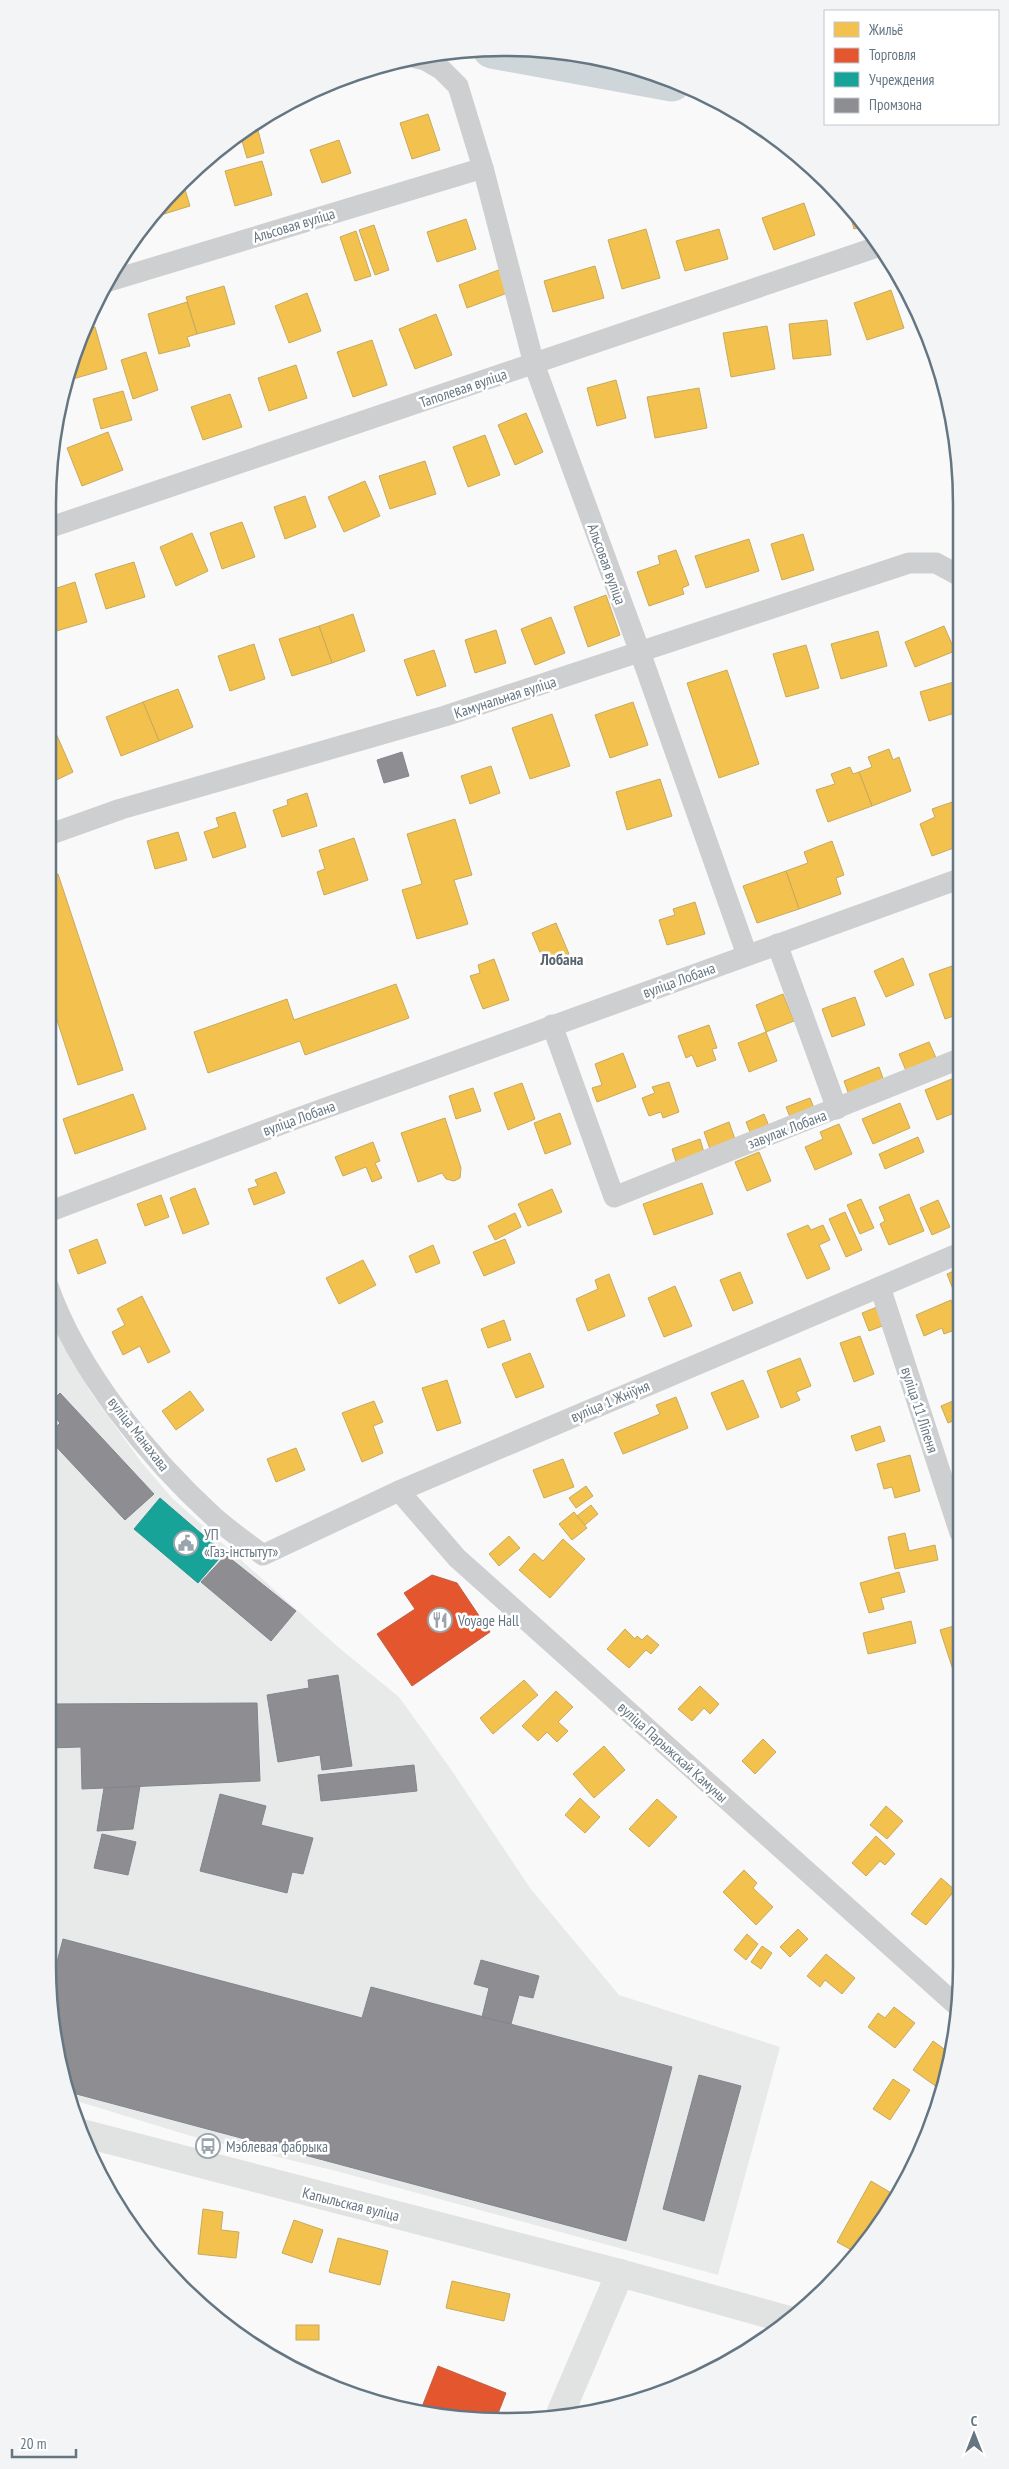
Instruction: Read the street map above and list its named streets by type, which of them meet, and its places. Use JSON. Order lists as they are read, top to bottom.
{
  "streets": {
    "main road": ["Капыльская вуліца"],
    "street": [
      "Альсовая вуліца",
      "Таполевая вуліца",
      "Камунальная вуліца",
      "вуліца Лобана",
      "завулак Лобана",
      "вуліца 1 Жніўня",
      "вуліца 11 Ліпеня",
      "вуліца Манахава",
      "вуліца Парыжскай Камуны"
    ]
  },
  "crossings": [
    ["Альсовая вуліца", "Таполевая вуліца"],
    ["Альсовая вуліца", "Камунальная вуліца"],
    ["Альсовая вуліца", "вуліца Лобана"],
    ["вуліца Лобана", "завулак Лобана"],
    ["вуліца 1 Жніўня", "вуліца 11 Ліпеня"],
    ["вуліца 1 Жніўня", "вуліца Манахава"],
    ["вуліца 1 Жніўня", "вуліца Парыжскай Камуны"]
  ],
  "districts": ["Лобана"],
  "places": {
    "public building": ["УП «Газ-інстытут»"],
    "restaurant": ["Voyage Hall"],
    "bus stop": ["Мэблевая фабрыка"]
  },
  "legend": [
    "Жильё",
    "Торговля",
    "Учреждения",
    "Промзона"
  ],
  "scale_bar": "20 m",
  "north": "top"
}
